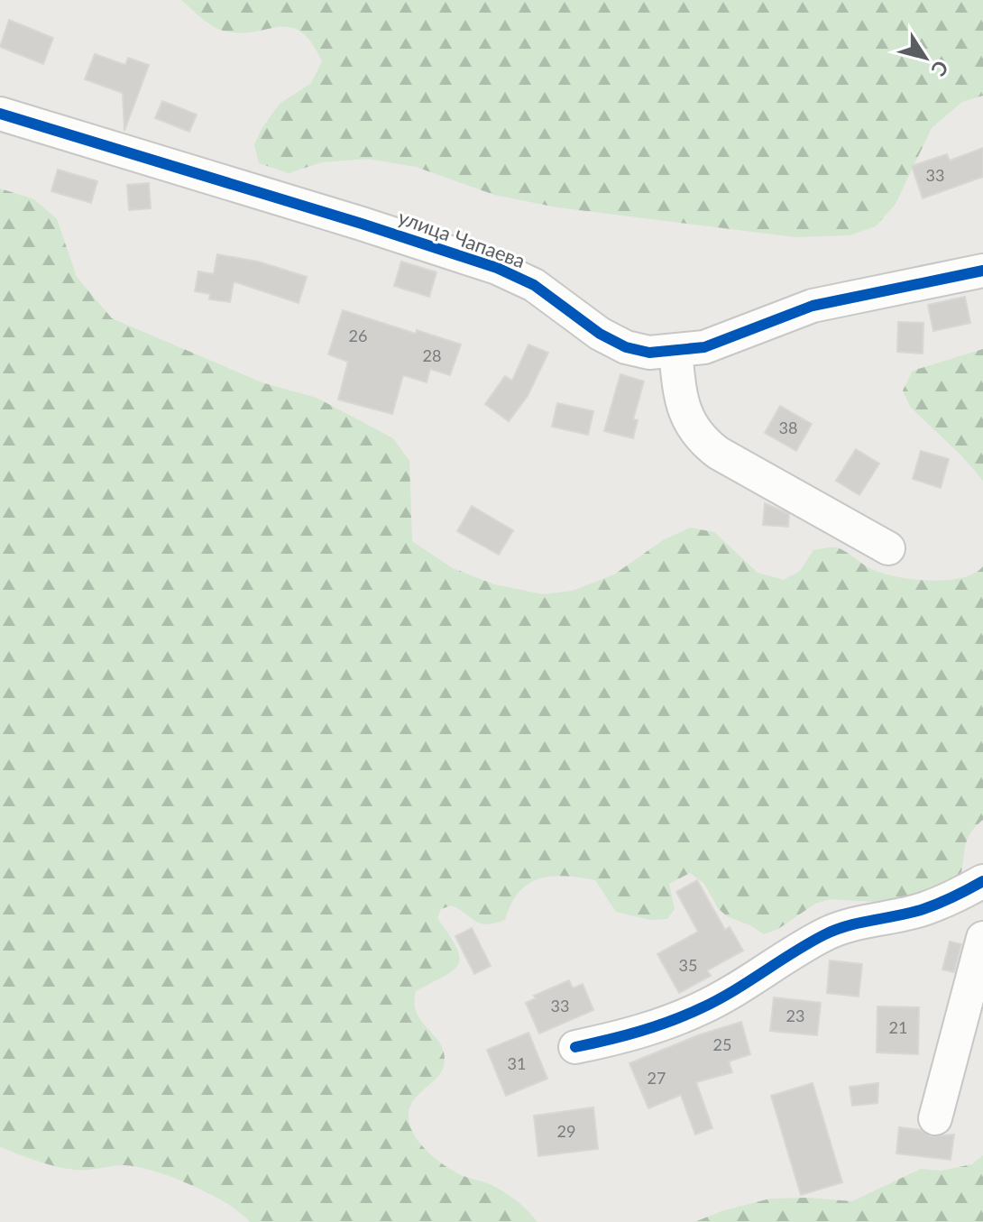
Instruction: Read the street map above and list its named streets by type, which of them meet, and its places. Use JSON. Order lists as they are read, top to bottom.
{
  "streets": {
    "street": ["улица Чапаева"]
  },
  "house_numbers": [
    "33",
    "26",
    "28",
    "38",
    "35",
    "33",
    "23",
    "21",
    "25",
    "31",
    "27",
    "29"
  ],
  "north": "bottom right"
}
